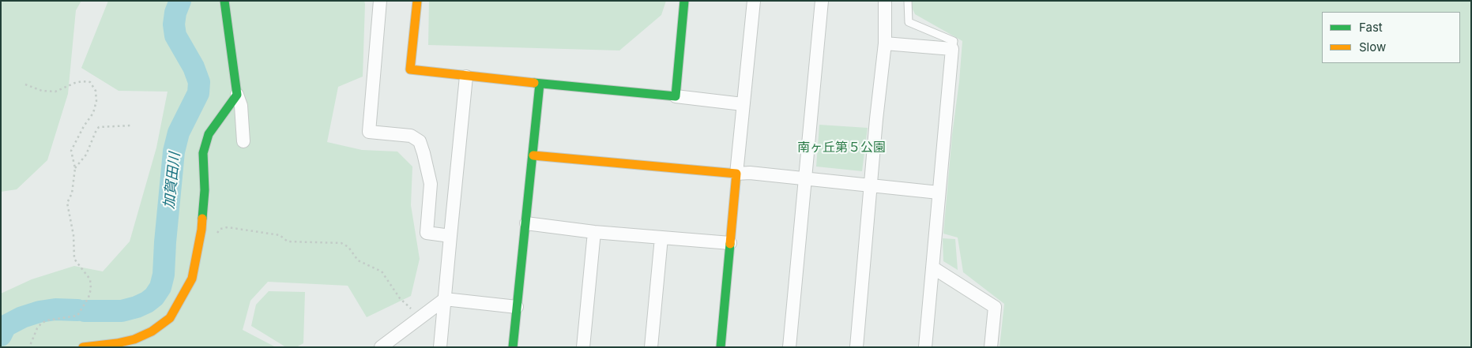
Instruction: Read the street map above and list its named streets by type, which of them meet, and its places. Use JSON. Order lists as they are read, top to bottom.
{
  "water": ["加賀田川"],
  "parks": ["南ヶ丘第５公園"],
  "legend": ["Fast", "Slow"]
}
